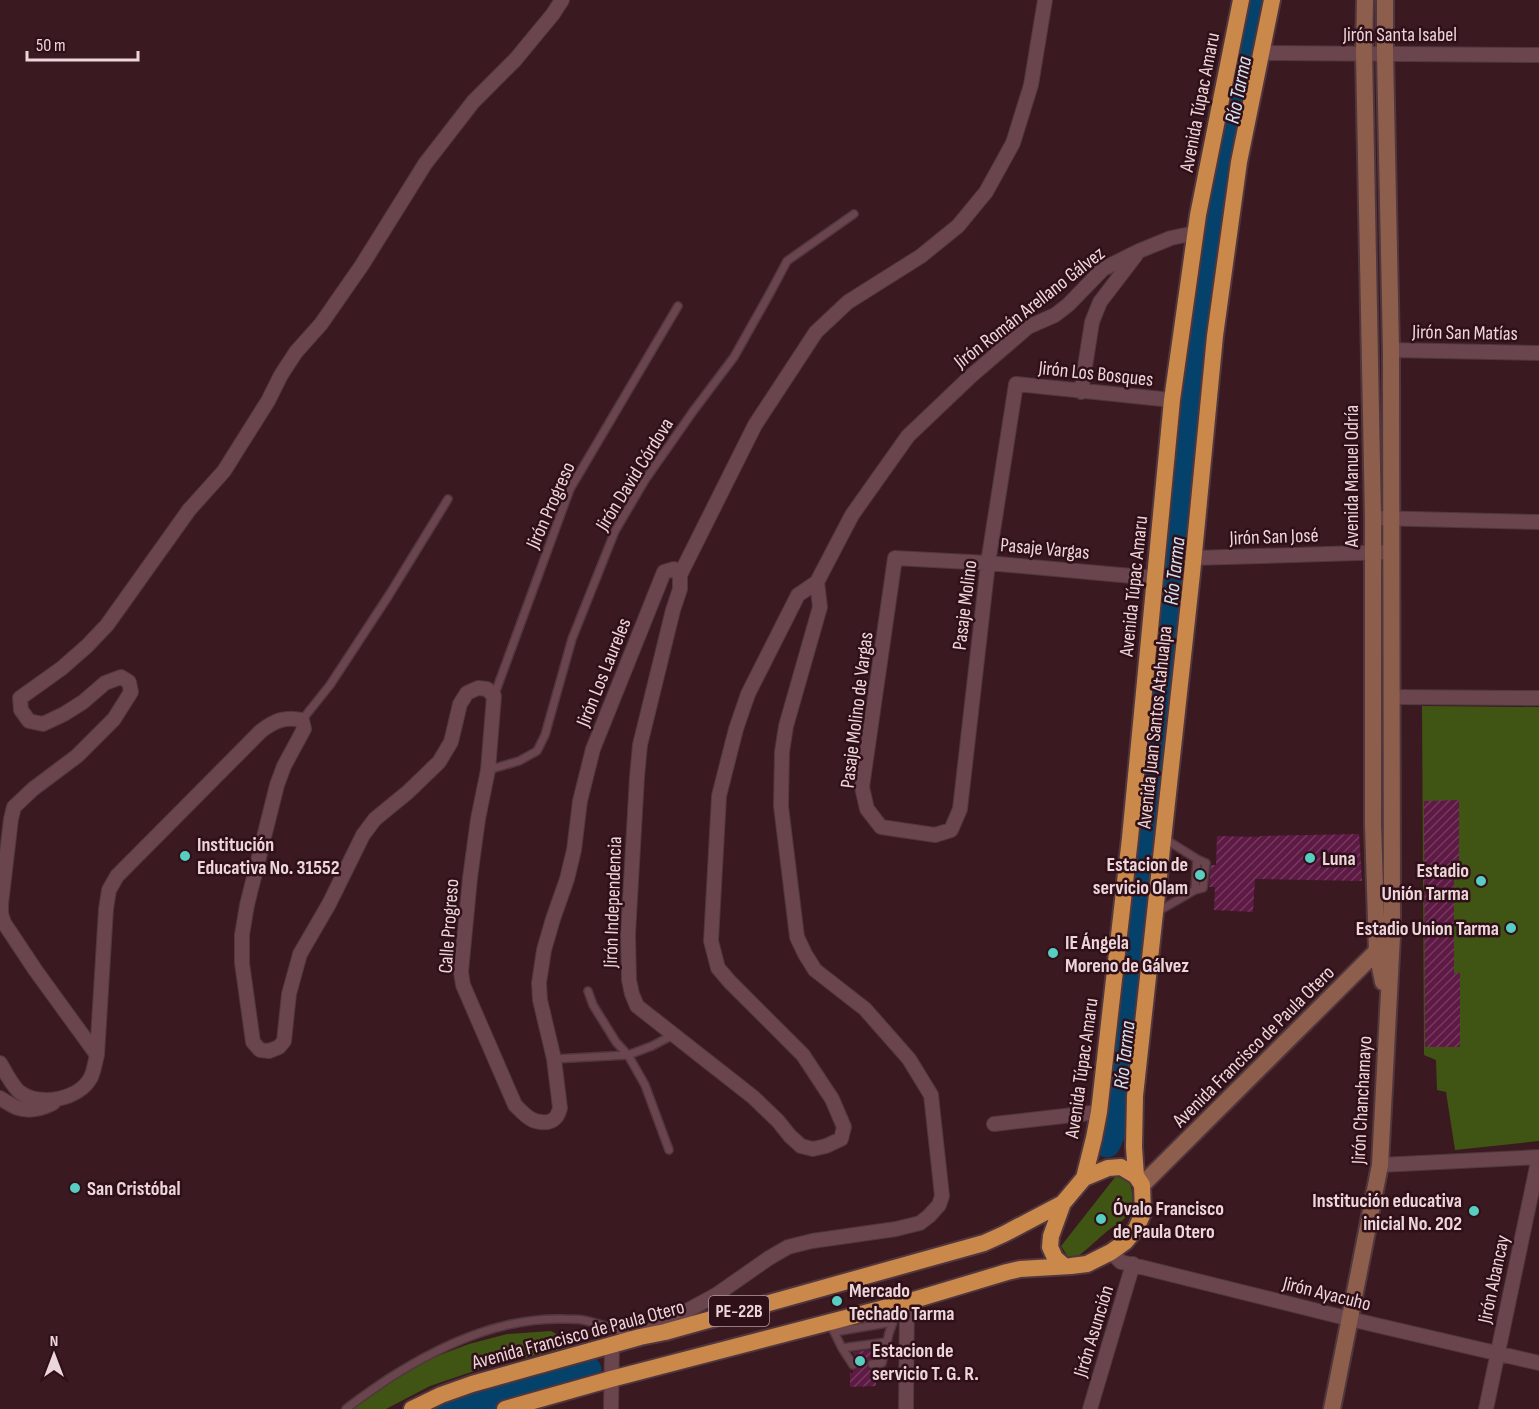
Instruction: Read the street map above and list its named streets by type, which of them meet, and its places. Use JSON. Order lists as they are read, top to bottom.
{
  "streets": {
    "highway": [
      "Avenida Túpac Amaru",
      "Avenida Juan Santos Atahualpa",
      "Avenida Francisco de Paula Otero",
      "PE-22B"
    ],
    "main road": ["Avenida Manuel Odría", "Jirón Chanchamayo"],
    "street": [
      "Jirón Santa Isabel",
      "Jirón Román Arellano Gálvez",
      "Jirón San Matías",
      "Jirón Los Bosques",
      "Jirón San José",
      "Pasaje Vargas",
      "Pasaje Molino",
      "Jirón Los Laureles",
      "Pasaje Molino de Vargas",
      "Jirón Independencia",
      "Calle Progreso",
      "Jirón Abancay",
      "Jirón Ayacuho",
      "Jirón Asunción"
    ],
    "lane": ["Jirón David Córdova", "Jirón Progreso"]
  },
  "crossings": [
    ["Jirón Santa Isabel", "Avenida Manuel Odría"],
    ["Jirón Santa Isabel", "Avenida Juan Santos Atahualpa"],
    ["Avenida Túpac Amaru", "Jirón Román Arellano Gálvez"],
    ["Avenida Túpac Amaru", "Jirón Los Bosques"],
    ["Avenida Túpac Amaru", "Pasaje Vargas"],
    ["Avenida Túpac Amaru", "Avenida Juan Santos Atahualpa"],
    ["Avenida Túpac Amaru", "Avenida Francisco de Paula Otero"],
    ["Avenida Túpac Amaru", "Jirón Ayacuho"],
    ["Avenida Túpac Amaru", "PE-22B"],
    ["Jirón Román Arellano Gálvez", "Jirón Independencia"],
    ["Jirón San Matías", "Avenida Manuel Odría"],
    ["Jirón Los Bosques", "Pasaje Molino"],
    ["Jirón David Córdova", "Calle Progreso"],
    ["Avenida Manuel Odría", "Jirón San José"],
    ["Avenida Manuel Odría", "Avenida Francisco de Paula Otero"],
    ["Avenida Manuel Odría", "Jirón Chanchamayo"],
    ["Jirón Progreso", "Calle Progreso"],
    ["Jirón San José", "Avenida Juan Santos Atahualpa"],
    ["Pasaje Vargas", "Pasaje Molino"],
    ["Pasaje Vargas", "Pasaje Molino de Vargas"],
    ["Pasaje Molino", "Pasaje Molino de Vargas"],
    ["Jirón Los Laureles", "Jirón Independencia"],
    ["Jirón Los Laureles", "Calle Progreso"],
    ["Avenida Juan Santos Atahualpa", "Avenida Francisco de Paula Otero"],
    ["Avenida Juan Santos Atahualpa", "Jirón Ayacuho"],
    ["Avenida Juan Santos Atahualpa", "PE-22B"],
    ["Avenida Francisco de Paula Otero", "Jirón Chanchamayo"],
    ["Avenida Francisco de Paula Otero", "Jirón Ayacuho"],
    ["Avenida Francisco de Paula Otero", "PE-22B"],
    ["Jirón Chanchamayo", "Jirón Ayacuho"],
    ["Jirón Abancay", "Jirón Ayacuho"],
    ["Jirón Ayacuho", "PE-22B"],
    ["Jirón Ayacuho", "Jirón Asunción"]
  ],
  "water": ["Río Tarma"],
  "places": [
    "Institución Educativa No. 31552",
    "Luna",
    "Estacion de servicio Olam",
    "Estadio Unión Tarma",
    "Estadio Union Tarma",
    "IE Ángela Moreno de Gálvez",
    "San Cristóbal",
    "Institución educativa inicial No. 202",
    "Óvalo Francisco de Paula Otero",
    "Mercado Techado Tarma",
    "Estacion de servicio T. G. R."
  ],
  "scale_bar": "50 m",
  "north": "top"
}
